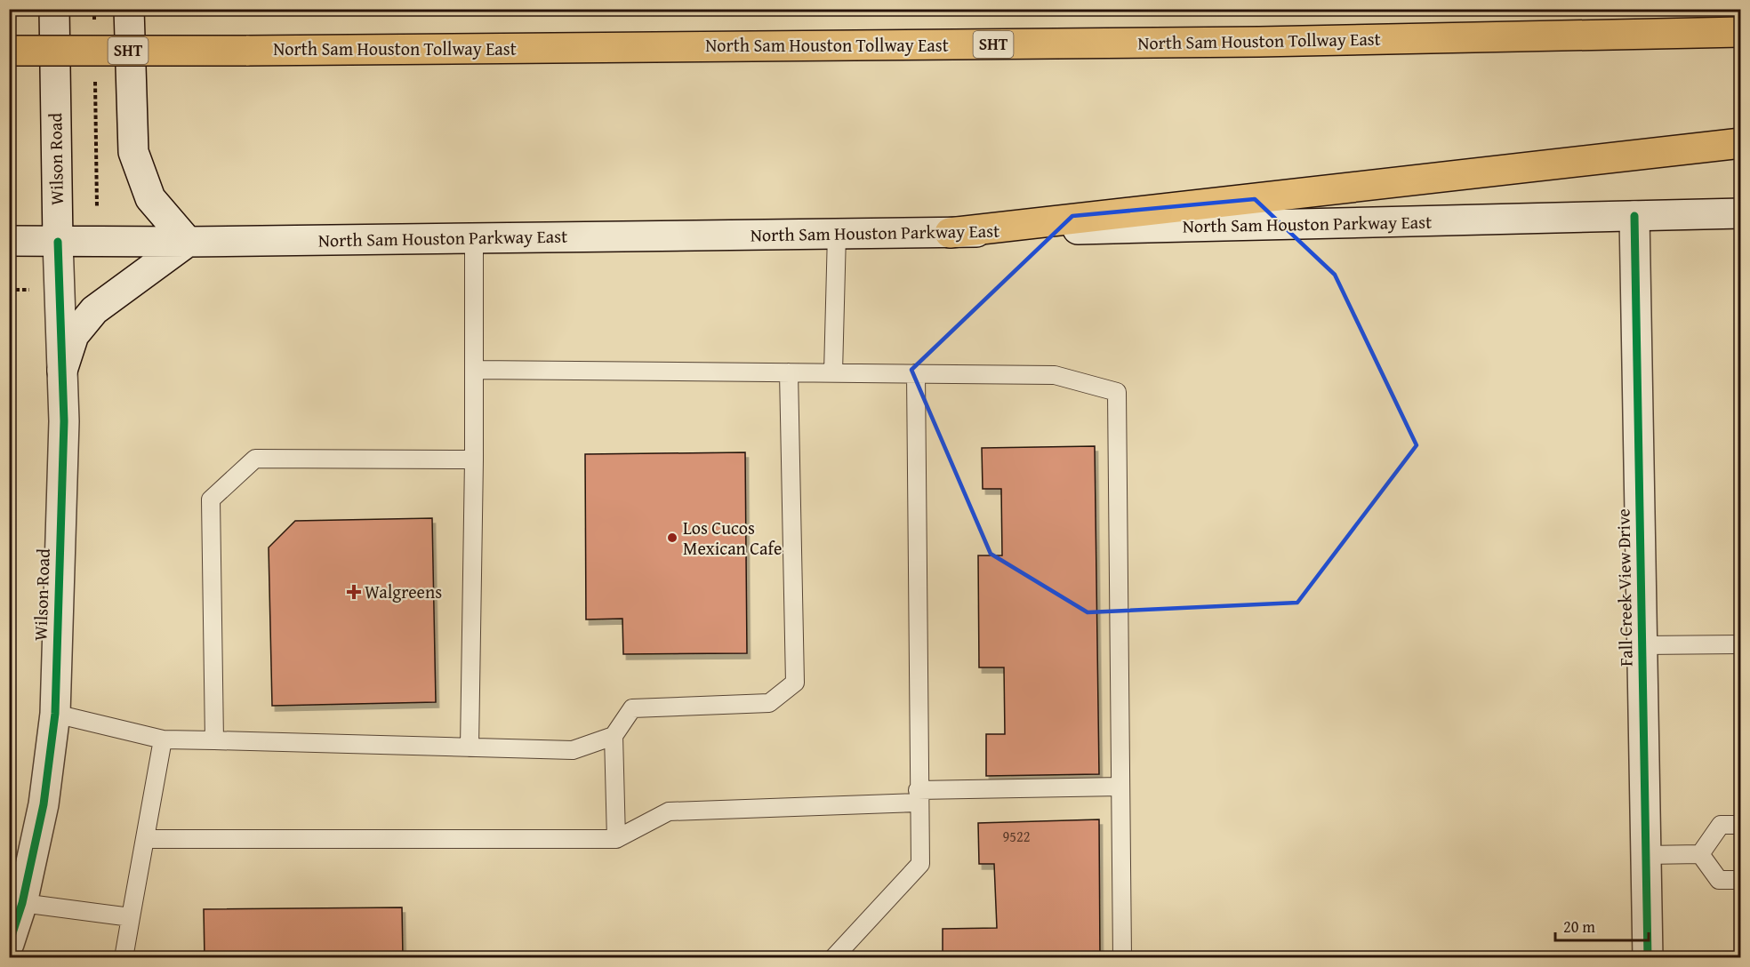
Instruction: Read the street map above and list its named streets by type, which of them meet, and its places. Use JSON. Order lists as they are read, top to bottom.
{
  "streets": {
    "highway": ["North Sam Houston Tollway East", "SHT"],
    "main road": ["Wilson Road", "North Sam Houston Parkway East", "Fall Creek View Drive"]
  },
  "crossings": [
    ["Wilson Road", "North Sam Houston Parkway East"],
    ["North Sam Houston Parkway East", "Fall Creek View Drive"]
  ],
  "places": {
    "other": ["Los Cucos Mexican Cafe"],
    "health": ["Walgreens"]
  },
  "house_numbers": ["9522"],
  "scale_bar": "20 m"
}
